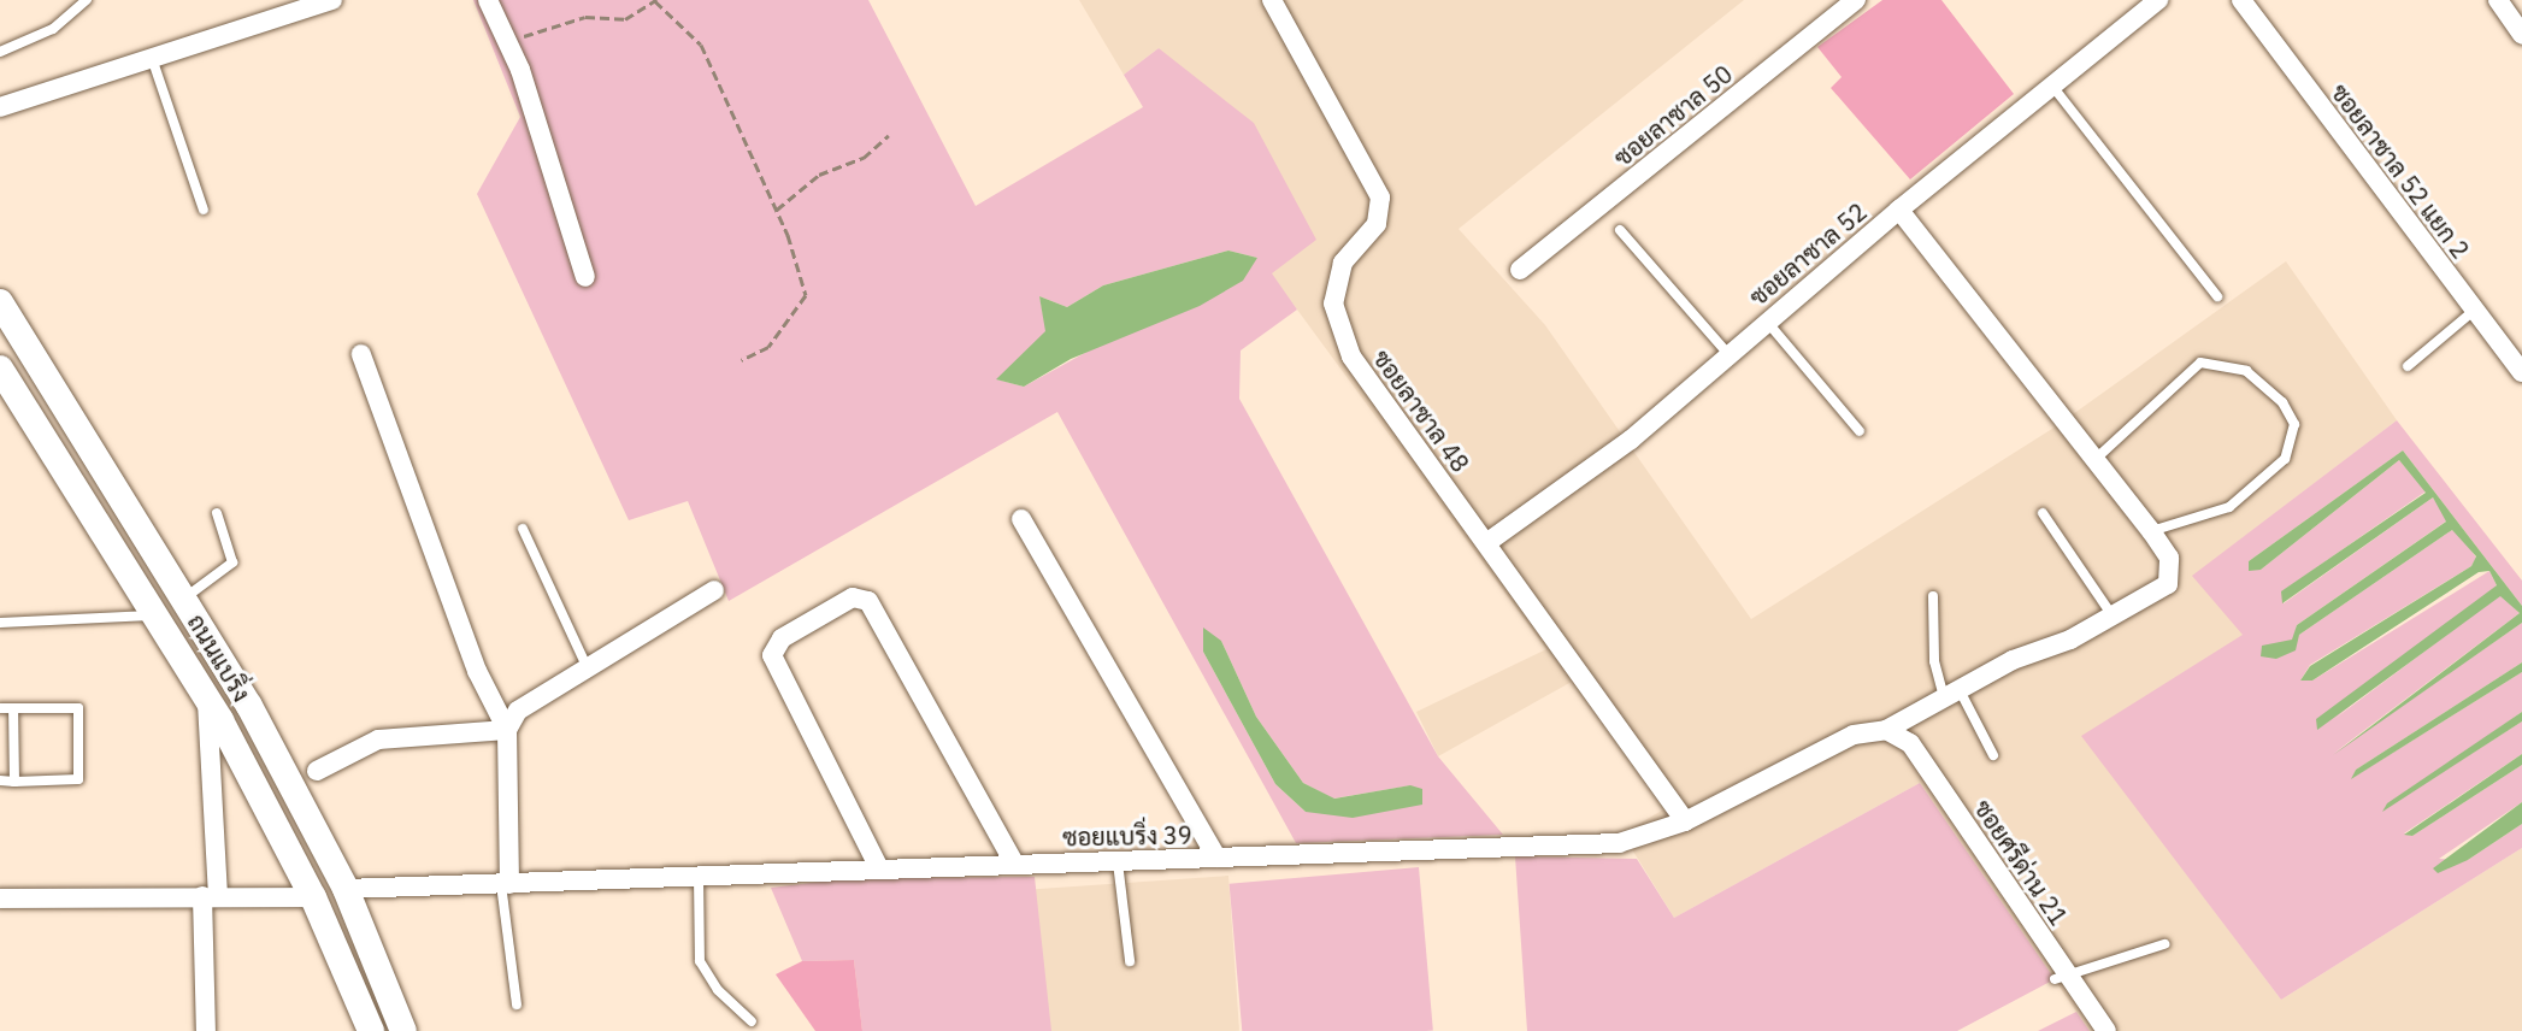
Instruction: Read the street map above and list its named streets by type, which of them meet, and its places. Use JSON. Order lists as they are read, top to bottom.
{
  "streets": {
    "main road": ["ถนนแบริ่ง"],
    "street": [
      "ซอยลาซาล 50",
      "ซอยลาซาล 52 แยก 2",
      "ซอยลาซาล 52",
      "ซอยลาซาล 48",
      "ซอยแบริ่ง 39",
      "ซอยศรีด่าน 21"
    ]
  },
  "crossings": [
    ["ซอยลาซาล 52", "ซอยลาซาล 48"],
    ["ซอยลาซาล 48", "ซอยแบริ่ง 39"],
    ["ถนนแบริ่ง", "ซอยแบริ่ง 39"],
    ["ซอยแบริ่ง 39", "ซอยศรีด่าน 21"]
  ]
}
